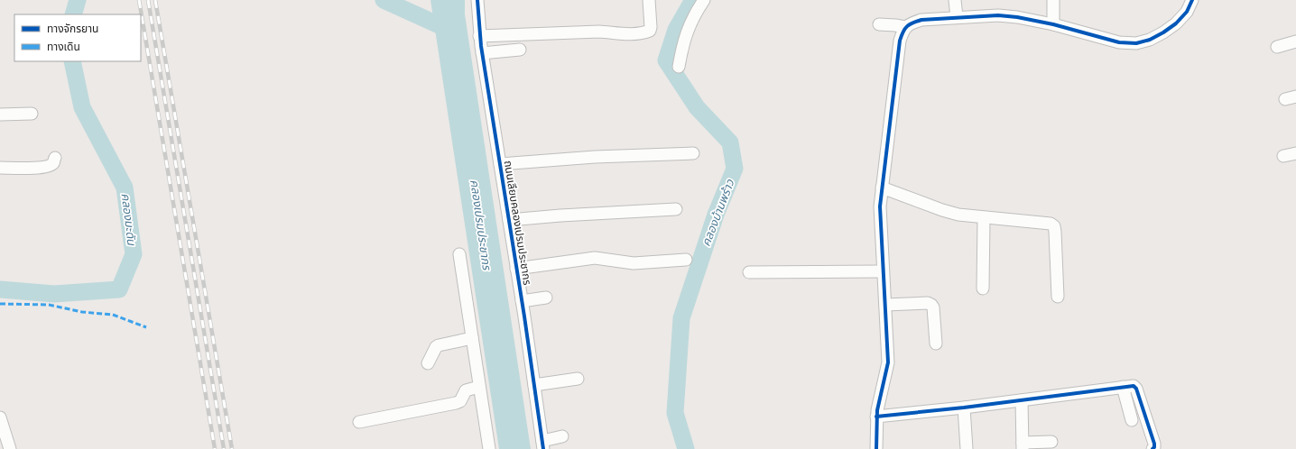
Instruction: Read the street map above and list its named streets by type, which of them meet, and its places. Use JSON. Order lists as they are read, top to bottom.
{
  "streets": {
    "street": ["ถนนเลียบคลองเปรมประชากร"]
  },
  "water": ["คลองบ้านพร้าว", "คลองมะดัน", "คลองเปรมประชากร"],
  "legend": ["ทางจักรยาน", "ทางเดิน"]
}
